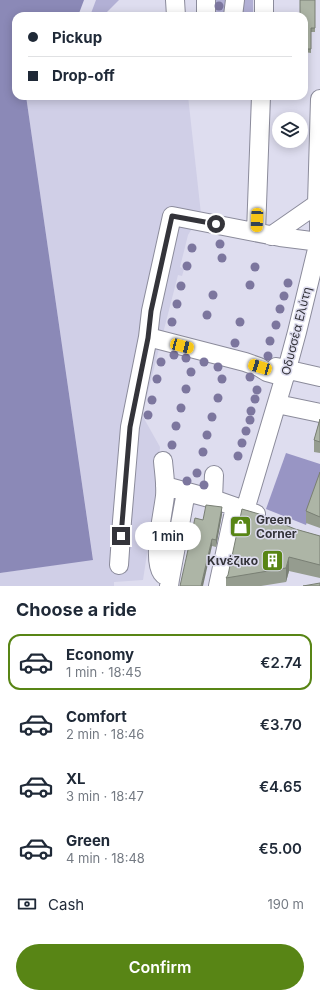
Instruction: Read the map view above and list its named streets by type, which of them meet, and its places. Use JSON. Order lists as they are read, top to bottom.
{
  "streets": {
    "street": ["Οδυσσέα Ελύτη"]
  },
  "places": {
    "shop": ["Green Corner"],
    "building": ["Κινέζικο"]
  },
  "page": {
    "banner": ["Pickup", "Drop-off"],
    "bubble": "1 min",
    "heading": "Choose a ride",
    "list": [
      {
        "name": "Economy",
        "note": "1 min · 18:45",
        "value": "€2.74"
      },
      {
        "name": "Comfort",
        "note": "2 min · 18:46",
        "value": "€3.70"
      },
      {
        "name": "XL",
        "note": "3 min · 18:47",
        "value": "€4.65"
      },
      {
        "name": "Green",
        "note": "4 min · 18:48",
        "value": "€5.00"
      }
    ],
    "pay": ["Cash", "190 m"],
    "buttons": "Confirm"
  }
}
